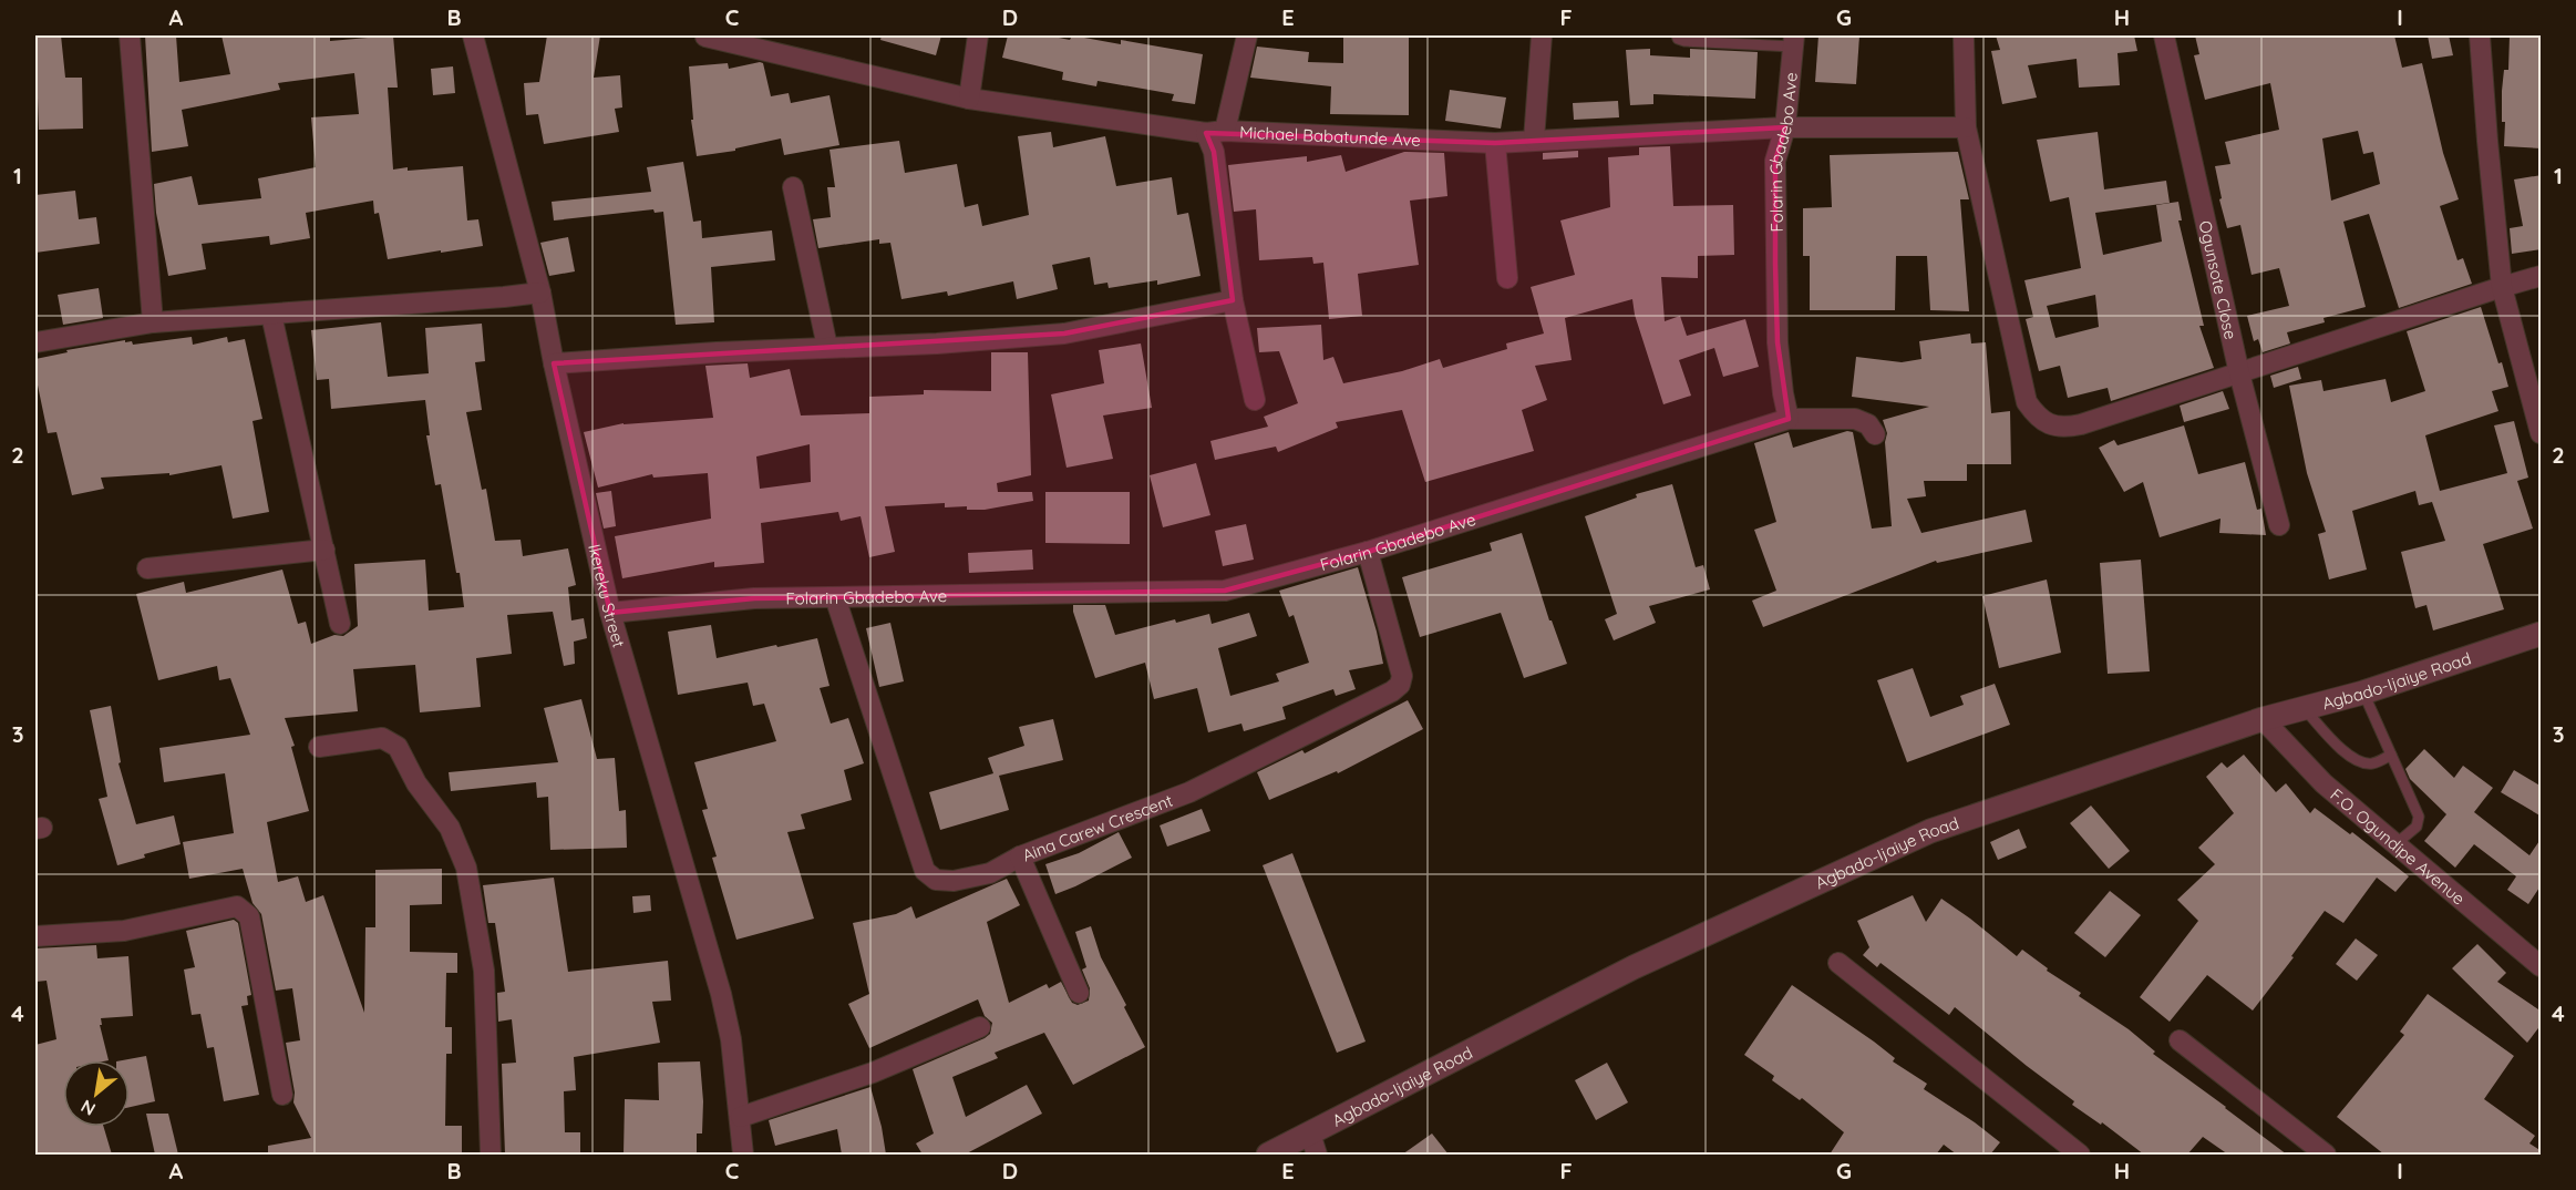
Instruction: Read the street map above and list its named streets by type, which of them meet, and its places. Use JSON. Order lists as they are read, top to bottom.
{
  "streets": {
    "street": [
      "Michael Babatunde Ave",
      "Folarin Gbadebo Ave",
      "Ogunsote Close",
      "Ikereku Street",
      "Agbado-Ijaiye Road",
      "Aina Carew Crescent",
      "F.O. Ogundipe Avenue"
    ]
  },
  "crossings": [
    ["Michael Babatunde Ave", "Folarin Gbadebo Ave"],
    ["Folarin Gbadebo Ave", "Ikereku Street"],
    ["Folarin Gbadebo Ave", "Aina Carew Crescent"],
    ["Agbado-Ijaiye Road", "F.O. Ogundipe Avenue"]
  ],
  "north": "bottom left",
  "grid": {
    "columns": [
      "A",
      "B",
      "C",
      "D",
      "E",
      "F",
      "G",
      "H",
      "I"
    ],
    "rows": [
      "1",
      "2",
      "3",
      "4"
    ]
  }
}
